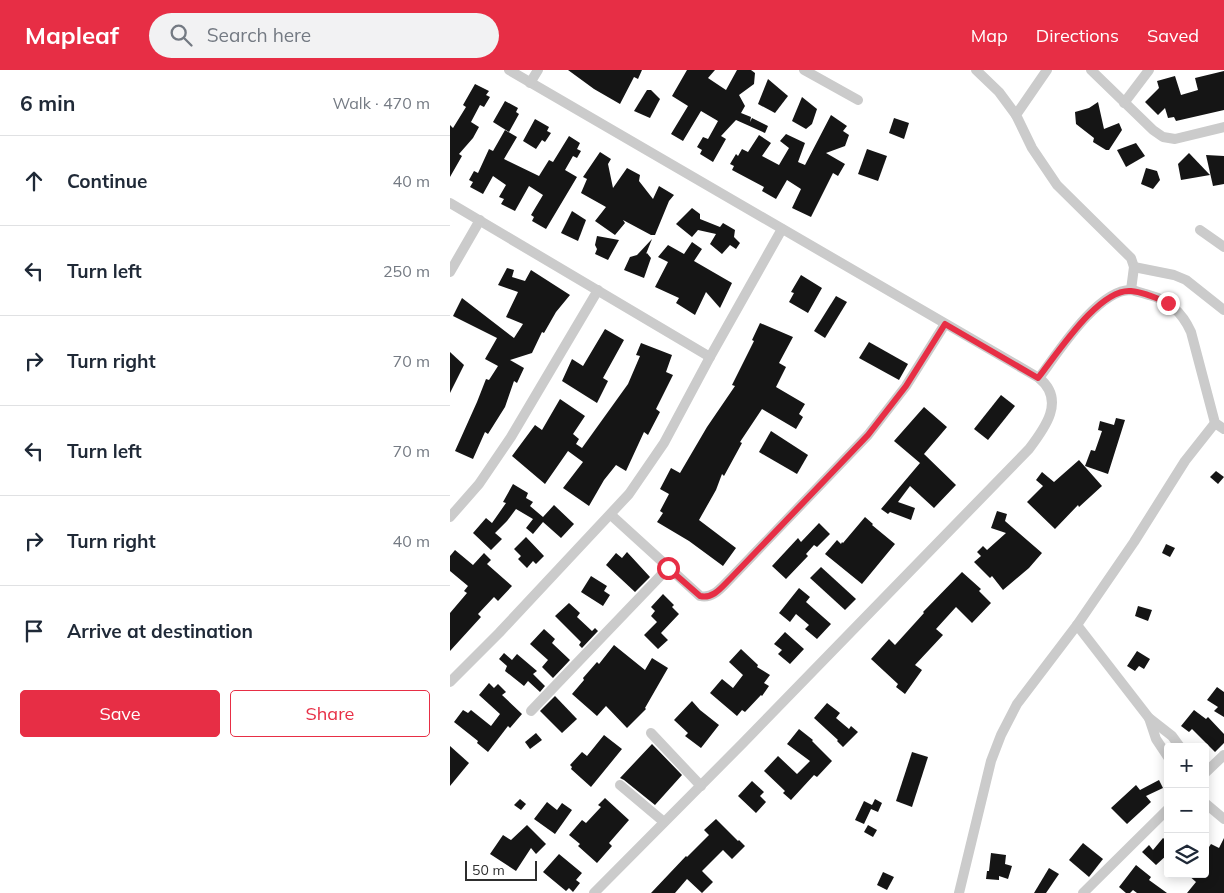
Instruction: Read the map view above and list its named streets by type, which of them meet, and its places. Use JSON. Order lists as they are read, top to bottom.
{
  "scale_bar": "50 m",
  "page": {
    "header": "Mapleaf",
    "search": "Search here",
    "nav": ["Map", "Directions", "Saved"],
    "heading": ["6 min", "Walk · 470 m"],
    "list": [
      ["Continue", "40 m"],
      ["Turn left", "250 m"],
      ["Turn right", "70 m"],
      ["Turn left", "70 m"],
      ["Turn right", "40 m"],
      "Arrive at destination"
    ],
    "buttons": ["Save", "Share"],
    "map_buttons": ["+", "−"],
    "scale": "50 m"
  }
}
